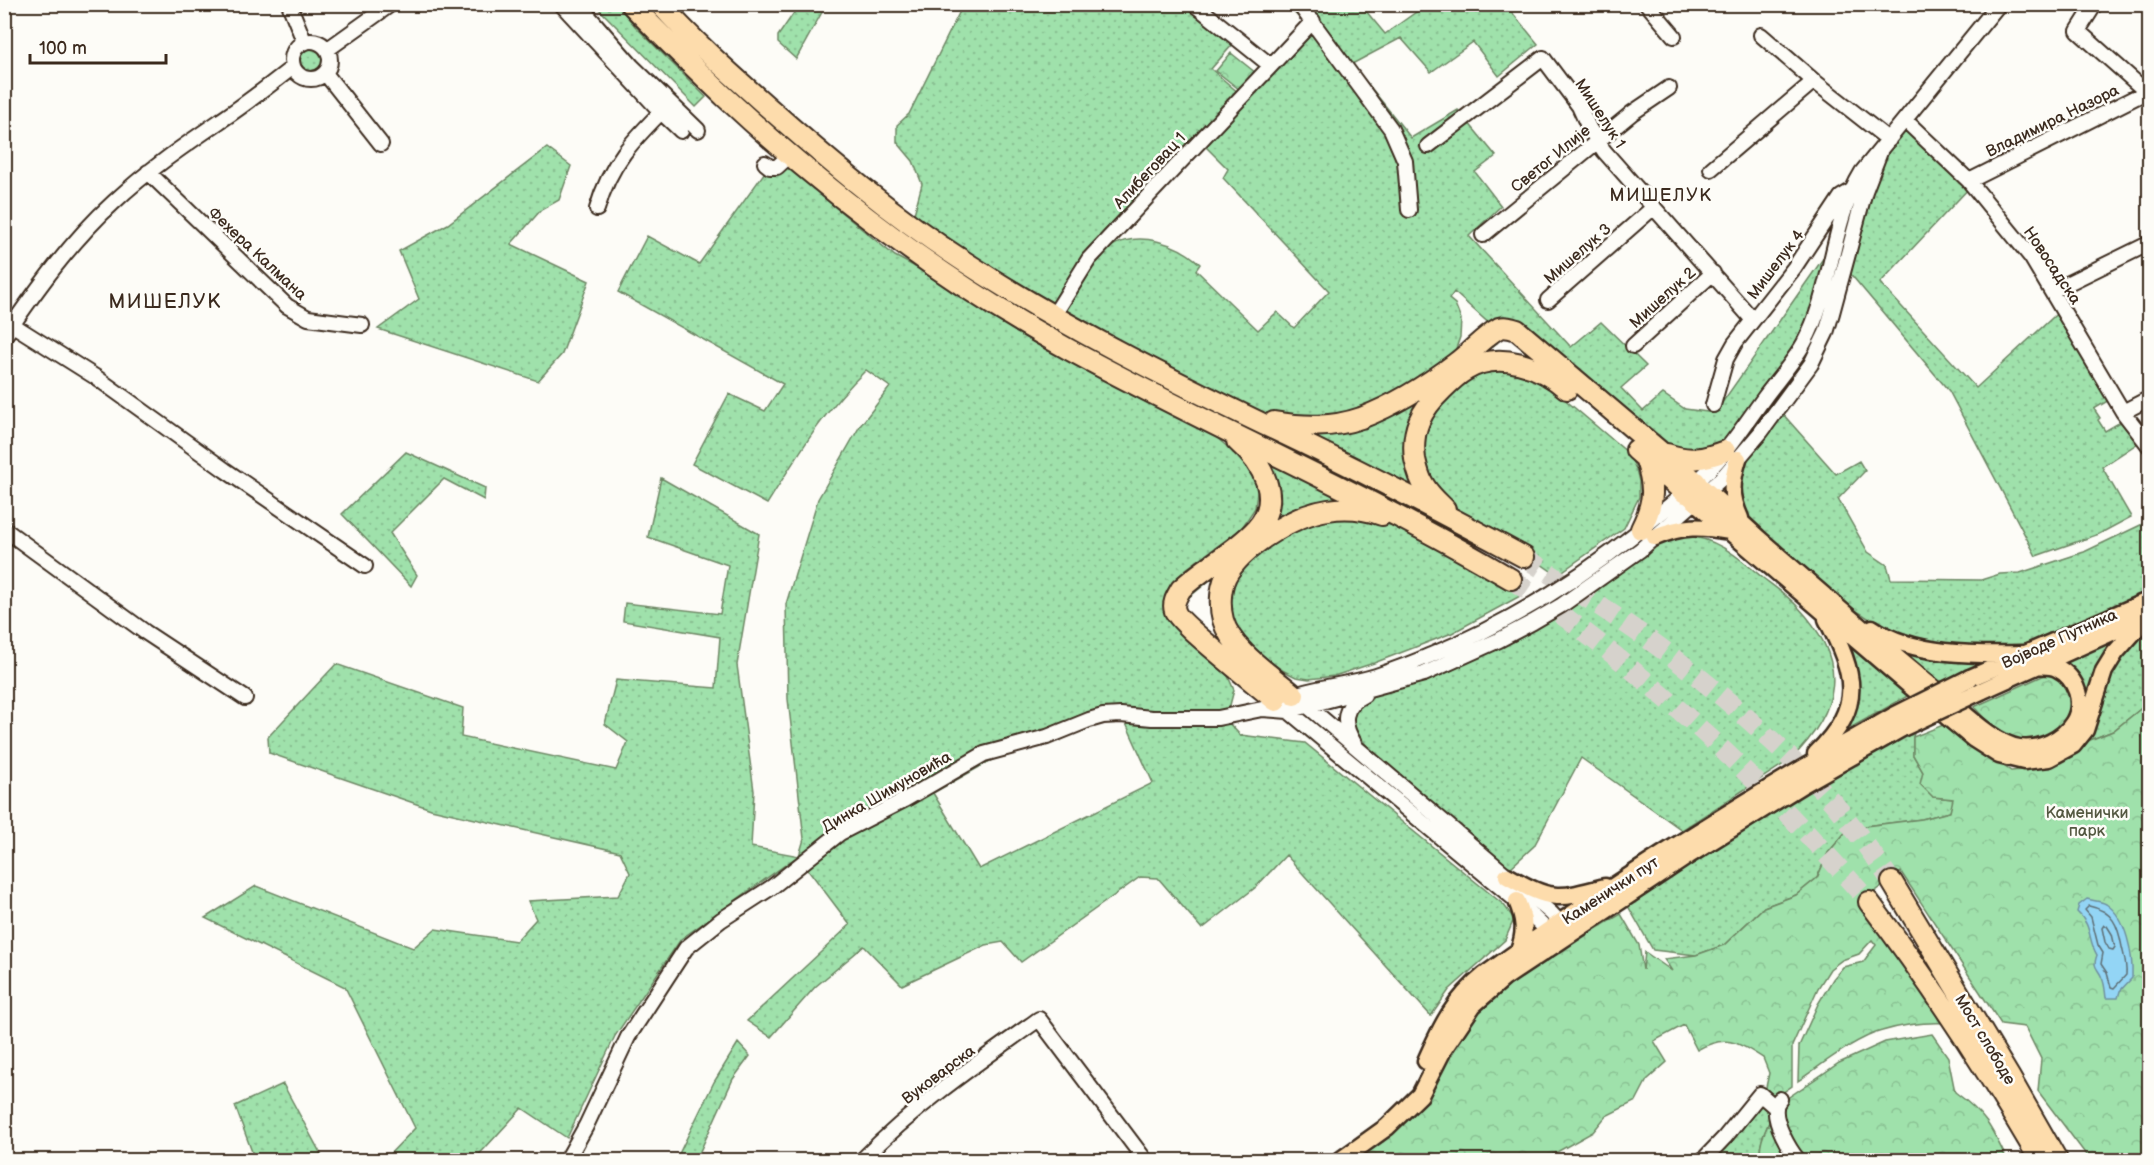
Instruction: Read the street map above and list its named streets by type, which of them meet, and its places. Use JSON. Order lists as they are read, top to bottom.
{
  "streets": {
    "highway": ["Мост слободе"],
    "main road": ["Војводе Путника", "Каменички пут"],
    "street": [
      "Мишелук 1",
      "Владимира Назора",
      "Светог Илије",
      "Алибеговац 1",
      "Фехера Калмана",
      "Мишелук 3",
      "Мишелук 4",
      "Новосадска",
      "Мишелук 2",
      "Динка Шимуновића",
      "Вуковарска"
    ]
  },
  "crossings": [
    ["Мишелук 1", "Светог Илије"],
    ["Мишелук 1", "Мишелук 3"],
    ["Мишелук 1", "Мишелук 4"],
    ["Мишелук 1", "Мишелук 2"],
    ["Владимира Назора", "Новосадска"],
    ["Војводе Путника", "Каменички пут"]
  ],
  "districts": ["МИШЕЛУК", "МИШЕЛУК"],
  "parks": ["Каменички парк"],
  "scale_bar": "100 m"
}
